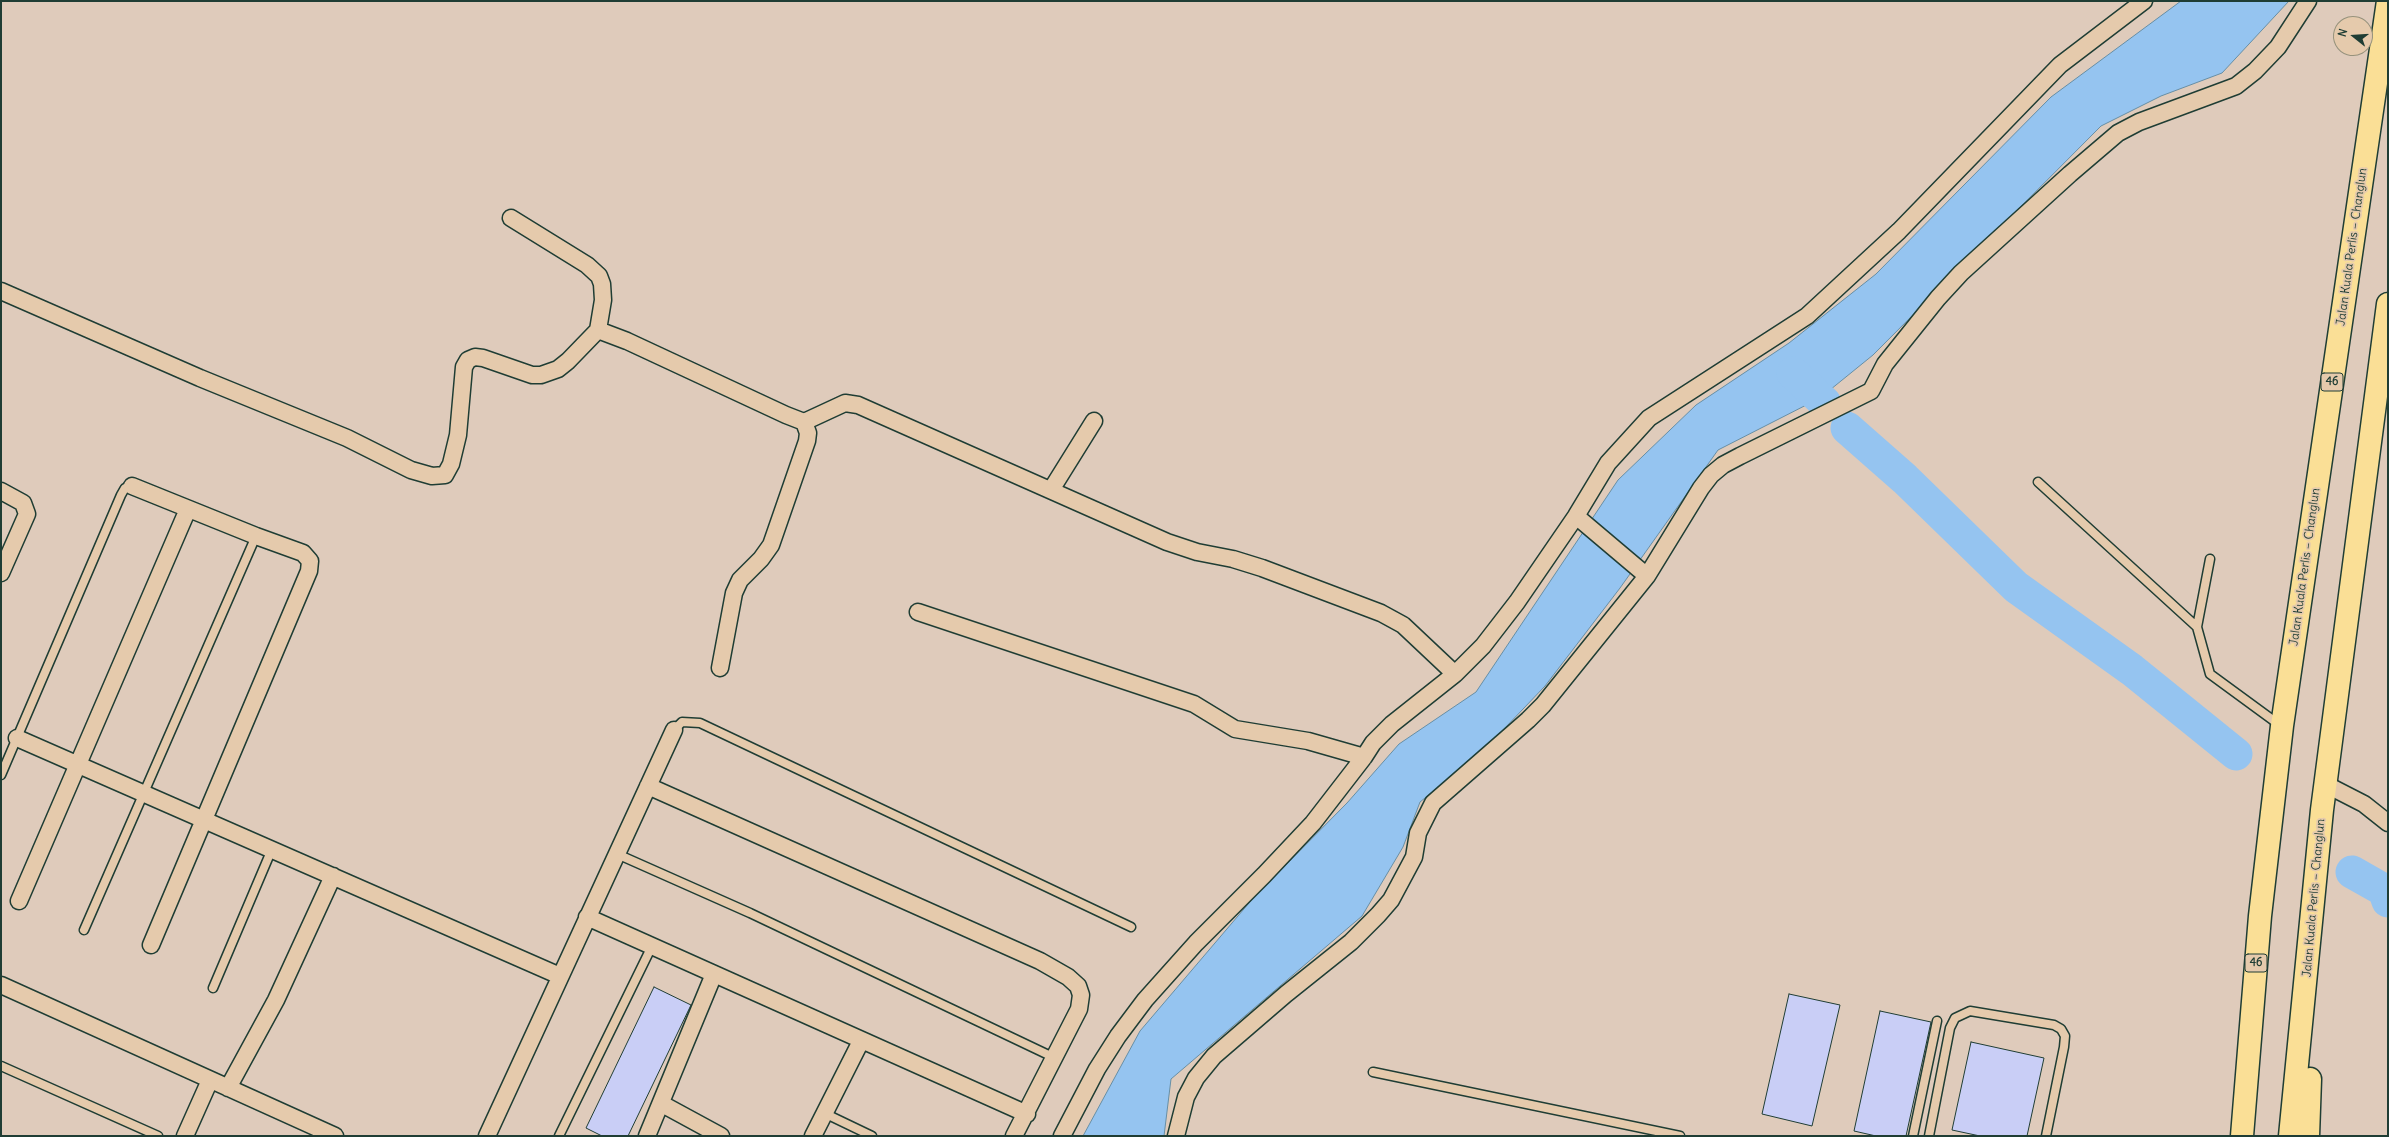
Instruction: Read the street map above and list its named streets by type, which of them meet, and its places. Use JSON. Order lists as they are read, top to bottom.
{
  "streets": {
    "highway": ["Jalan Kuala Perlis – Changlun", "46"]
  },
  "north": "left"
}
